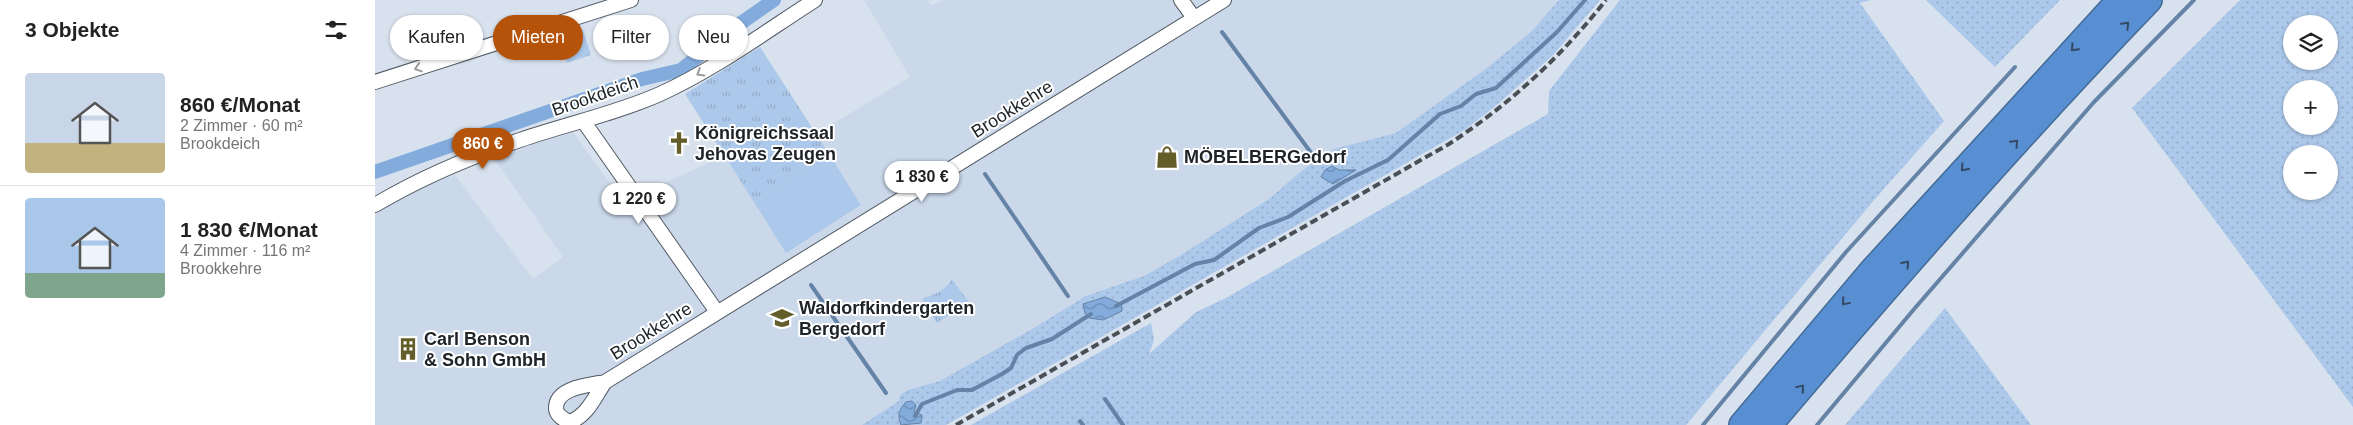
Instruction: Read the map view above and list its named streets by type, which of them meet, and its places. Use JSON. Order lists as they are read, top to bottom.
{
  "streets": {
    "street": ["Brookdeich", "Brookkehre"]
  },
  "crossings": [
    ["Brookdeich", "Brookkehre"]
  ],
  "places": {
    "church": ["Königreichssaal Jehovas Zeugen"],
    "shop": ["MÖBELBERGedorf"],
    "school or university": ["Waldorfkindergarten Bergedorf"],
    "building": ["Carl Benson & Sohn GmbH"]
  },
  "page": {
    "heading": "3 Objekte",
    "map_buttons": ["+", "−"],
    "chip": [
      "Kaufen",
      "Mieten",
      "Filter",
      "Neu"
    ],
    "list": [
      {
        "name": "860 €/Monat",
        "note": "2 Zimmer · 60 m² · Brookdeich"
      },
      {
        "name": "1 830 €/Monat",
        "note": "4 Zimmer · 116 m² · Brookkehre"
      }
    ],
    "price": ["860 €", "1 830 €", "1 220 €"]
  }
}
